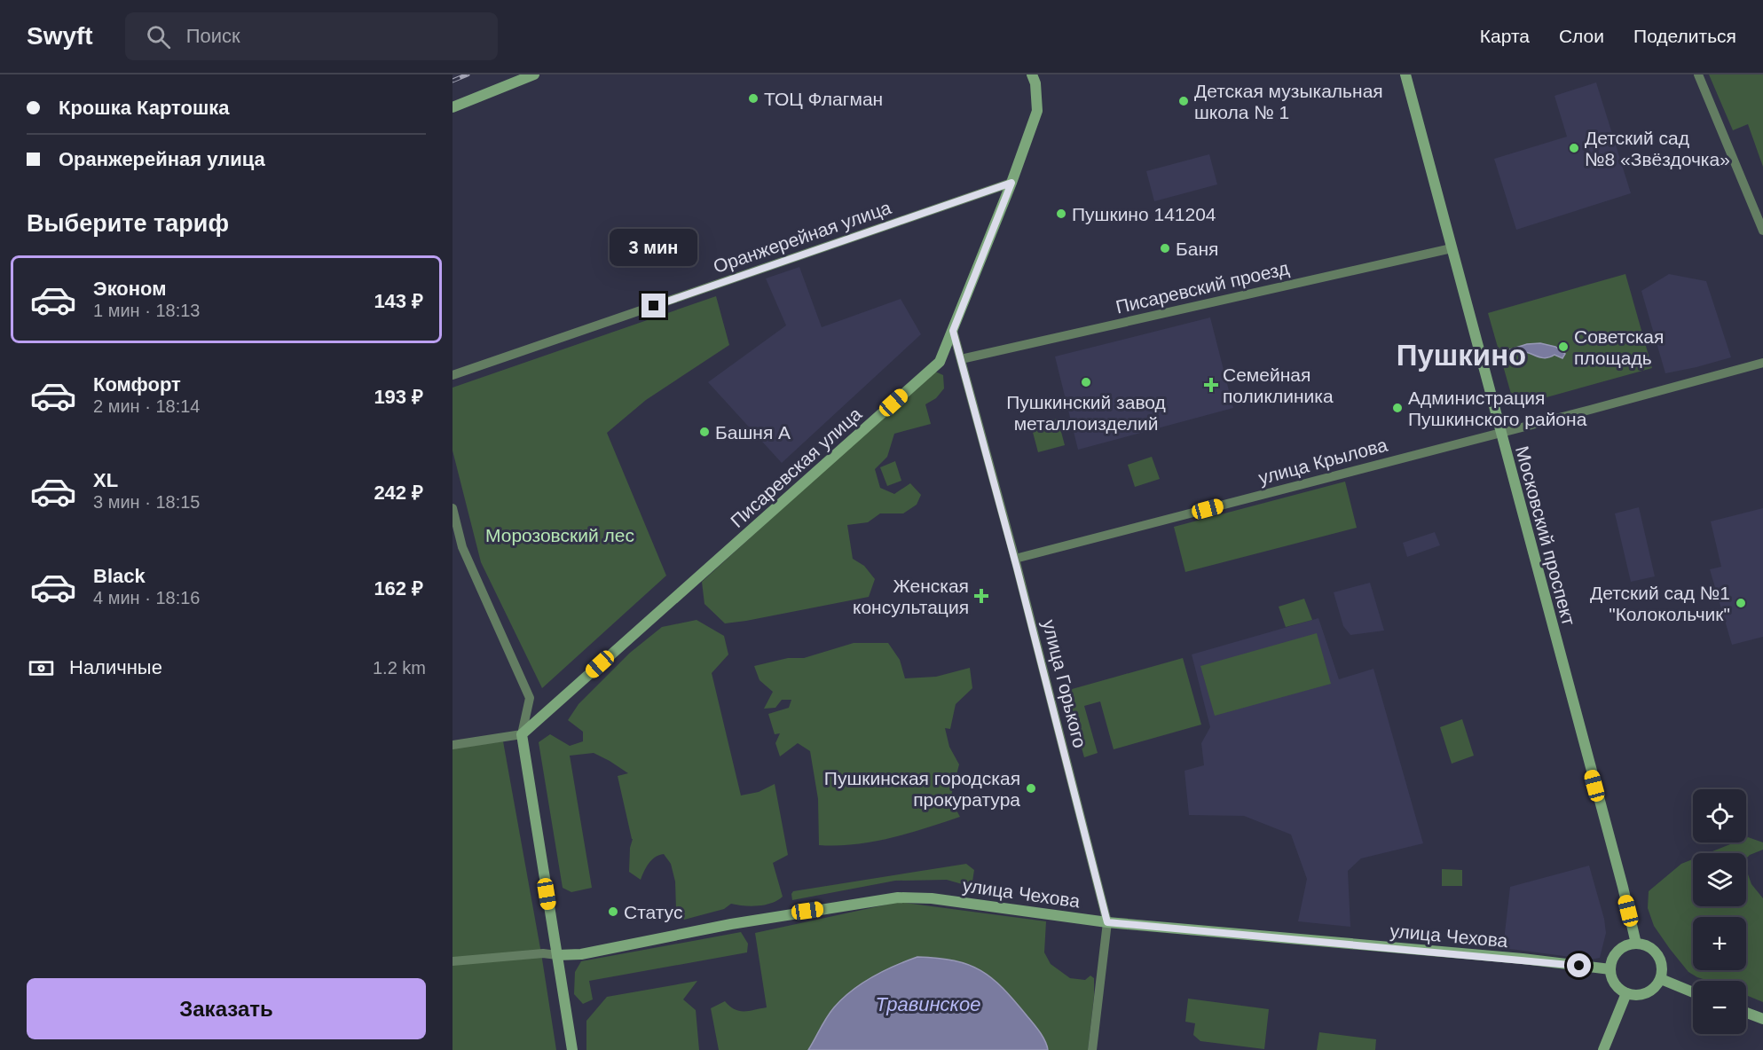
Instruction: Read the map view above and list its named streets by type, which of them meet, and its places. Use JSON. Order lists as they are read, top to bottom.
{
  "streets": {
    "street": [
      "Оранжерейная улица",
      "Писаревский проезд",
      "улица Крылова",
      "Писаревская улица",
      "Московский проспект",
      "улица Горького",
      "улица Чехова"
    ]
  },
  "crossings": [
    ["Оранжерейная улица", "Писаревская улица"],
    ["Писаревский проезд", "Московский проспект"],
    ["Писаревский проезд", "улица Горького"],
    ["улица Крылова", "Московский проспект"],
    ["улица Крылова", "улица Горького"],
    ["Писаревская улица", "улица Горького"],
    ["Московский проспект", "улица Чехова"],
    ["улица Горького", "улица Чехова"]
  ],
  "districts": ["Пушкино"],
  "water": ["Травинское"],
  "parks": ["Морозовский лес"],
  "places": {
    "other": [
      "ТОЦ Флагман",
      "Детская музыкальная школа № 1",
      "Детский сад №8 «Звёздочка»",
      "Пушкино 141204",
      "Баня",
      "Советская площадь",
      "Пушкинский завод металлоизделий",
      "Администрация Пушкинского района",
      "Башня А",
      "Детский сад №1 \"Колокольчик\"",
      "Пушкинская городская прокуратура",
      "Статус"
    ],
    "health": ["Семейная поликлиника", "Женская консультация"]
  },
  "page": {
    "header": "Swyft",
    "search": "Поиск",
    "nav": ["Карта", "Слои", "Поделиться"],
    "banner": ["Крошка Картошка", "Оранжерейная улица"],
    "heading": "Выберите тариф",
    "bubble": "3 мин",
    "list": [
      {
        "name": "Эконом",
        "note": "1 мин · 18:13",
        "value": "143 ₽"
      },
      {
        "name": "Комфорт",
        "note": "2 мин · 18:14",
        "value": "193 ₽"
      },
      {
        "name": "XL",
        "note": "3 мин · 18:15",
        "value": "242 ₽"
      },
      {
        "name": "Black",
        "note": "4 мин · 18:16",
        "value": "162 ₽"
      }
    ],
    "pay": ["Наличные", "1.2 km"],
    "map_buttons": ["+", "−"],
    "buttons": "Заказать"
  }
}
